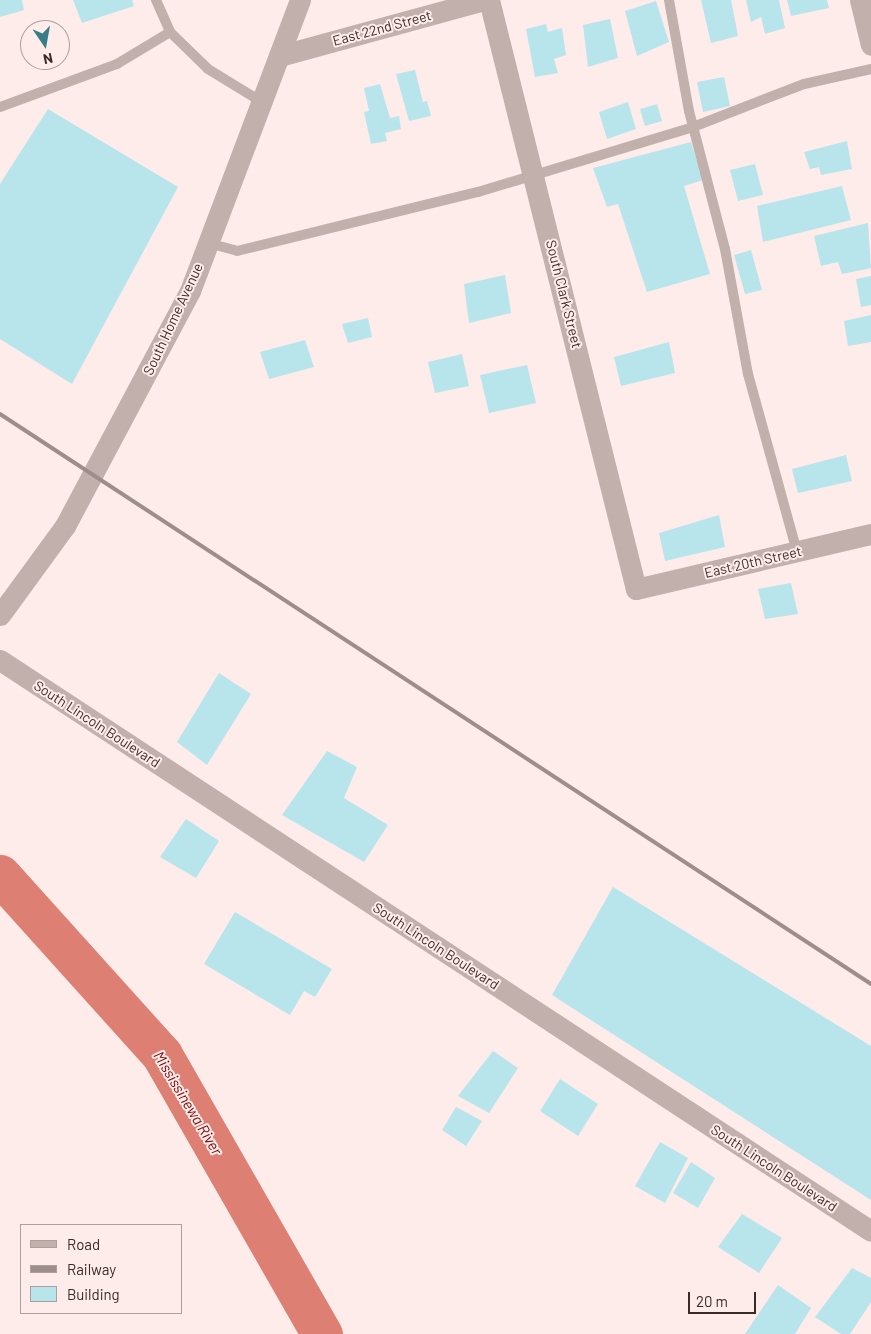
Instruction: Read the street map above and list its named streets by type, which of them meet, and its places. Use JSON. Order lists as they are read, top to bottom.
{
  "streets": {
    "street": [
      "East 22nd Street",
      "South Clark Street",
      "South Home Avenue",
      "East 20th Street",
      "South Lincoln Boulevard"
    ]
  },
  "crossings": [
    ["East 22nd Street", "South Home Avenue"],
    ["South Clark Street", "East 20th Street"]
  ],
  "water": ["Mississinewa River"],
  "legend": ["Road", "Railway", "Building"],
  "scale_bar": "20 m",
  "north": "bottom"
}
